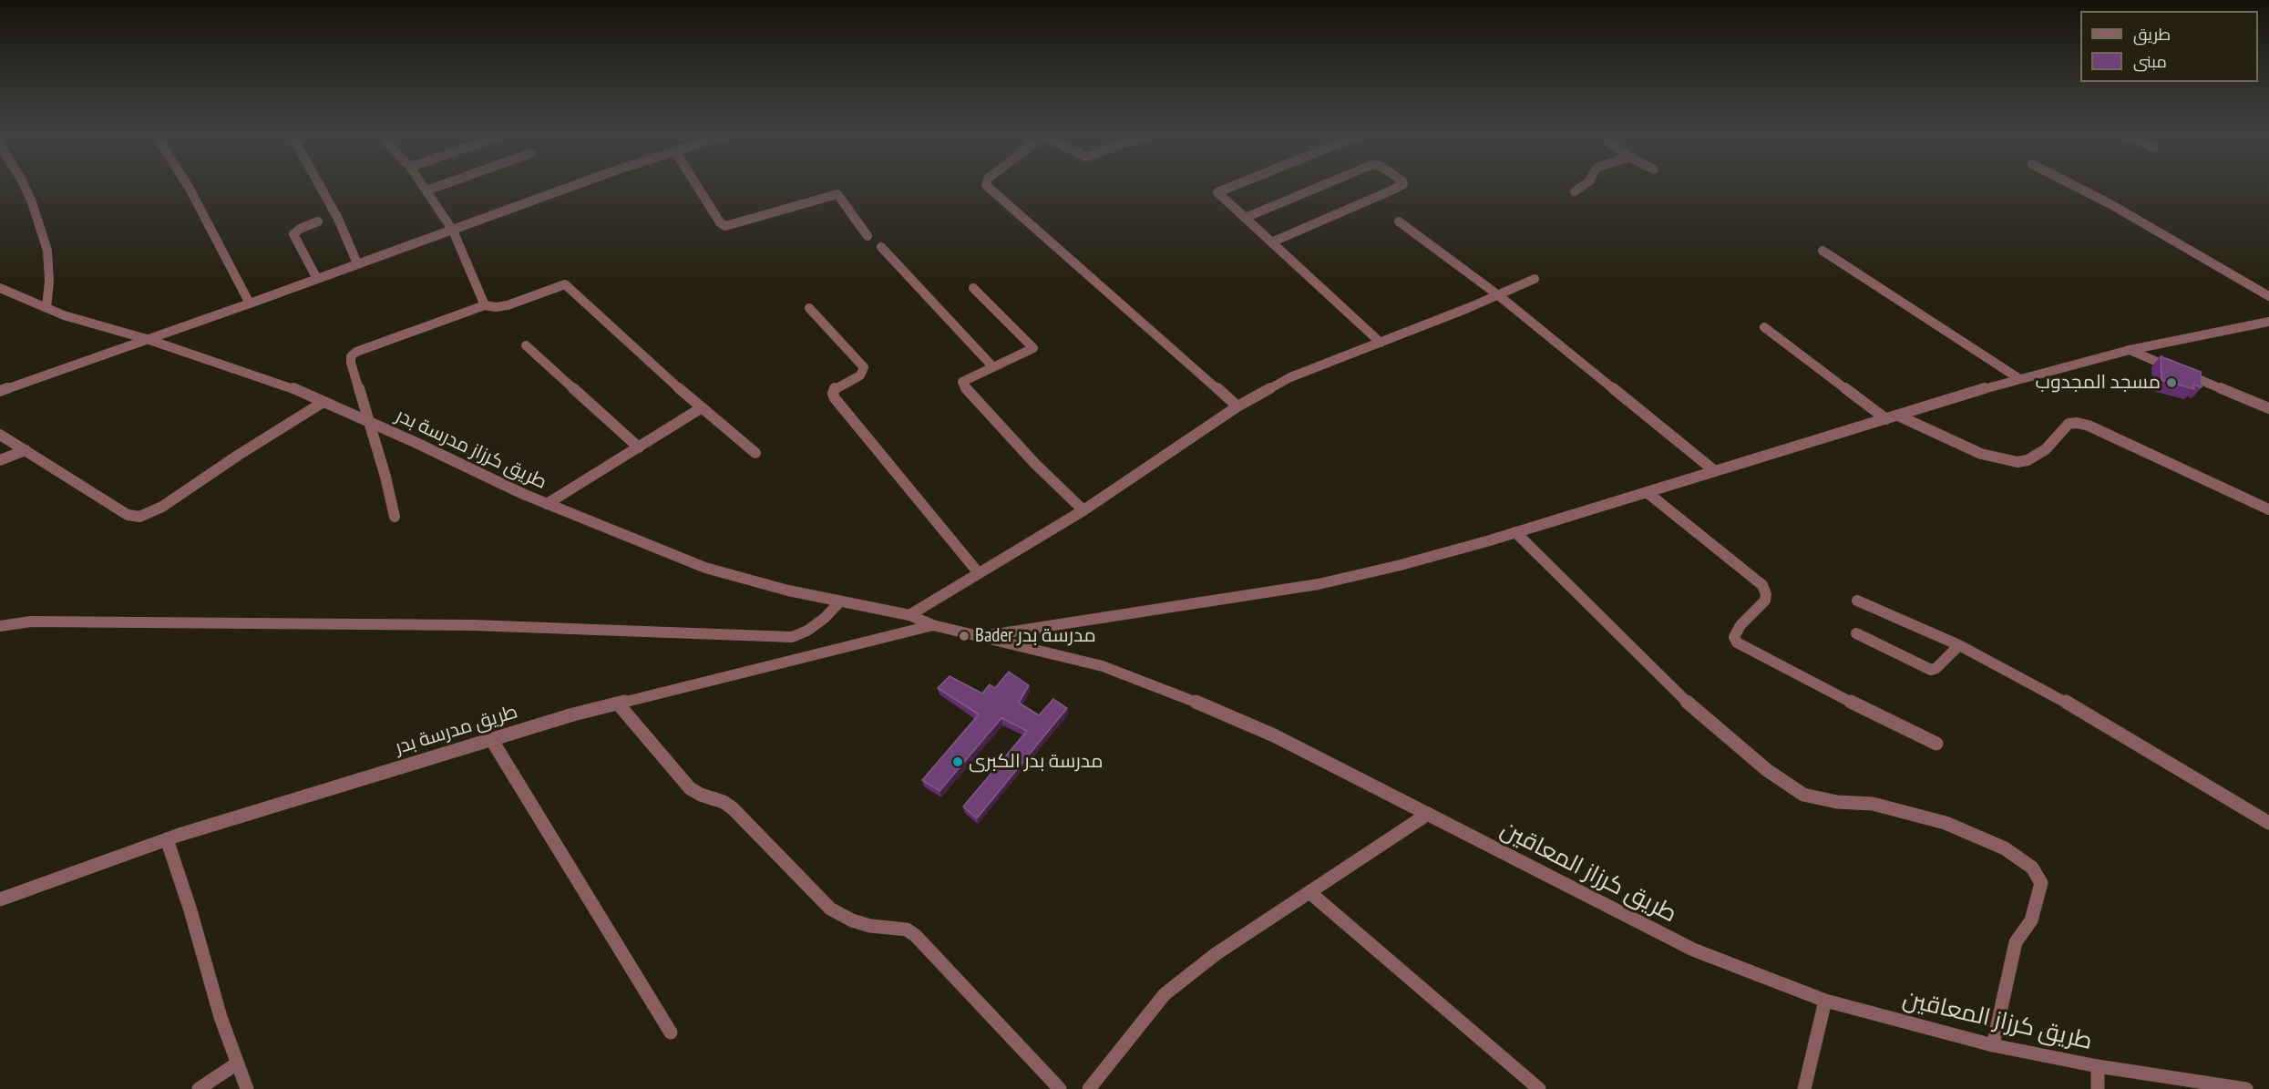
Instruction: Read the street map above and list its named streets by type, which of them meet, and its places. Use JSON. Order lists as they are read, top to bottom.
{
  "streets": {
    "street": ["طريق كرزاز مدرسة بدر", "طريق مدرسة بدر", "طريق كرزاز المعاقين"]
  },
  "crossings": [
    ["طريق كرزاز مدرسة بدر", "طريق مدرسة بدر"],
    ["طريق كرزاز مدرسة بدر", "طريق كرزاز المعاقين"],
    ["طريق مدرسة بدر", "طريق كرزاز المعاقين"]
  ],
  "places": ["مسجد المجدوب", "Bader مدرسة بدر", "مدرسة بدر الكبرى"],
  "legend": ["طريق", "مبنى"]
}
